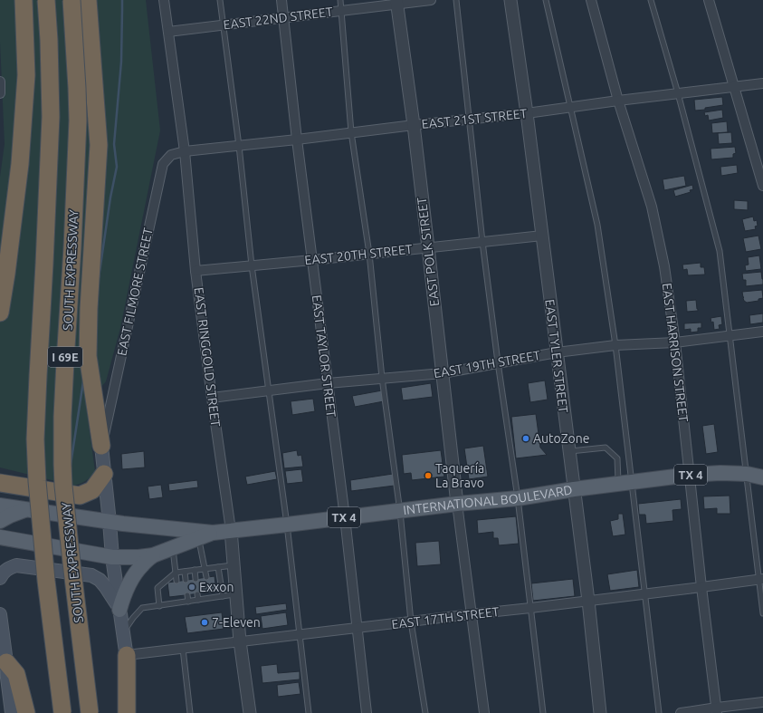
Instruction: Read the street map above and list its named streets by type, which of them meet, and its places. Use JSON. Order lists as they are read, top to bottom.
{
  "streets": {
    "highway": ["SOUTH EXPRESSWAY", "I 69E"],
    "main road": ["TX 4", "INTERNATIONAL BOULEVARD"],
    "street": [
      "EAST 22ND STREET",
      "EAST 21ST STREET",
      "EAST POLK STREET",
      "EAST 20TH STREET",
      "EAST FILMORE STREET",
      "EAST HARRISON STREET",
      "EAST TAYLOR STREET",
      "EAST TYLER STREET",
      "EAST RINGGOLD STREET",
      "EAST 19TH STREET",
      "EAST 17TH STREET"
    ]
  },
  "crossings": [
    ["EAST 22ND STREET", "EAST POLK STREET"],
    ["EAST 22ND STREET", "EAST TAYLOR STREET"],
    ["EAST 22ND STREET", "EAST RINGGOLD STREET"],
    ["EAST 21ST STREET", "EAST POLK STREET"],
    ["EAST 21ST STREET", "EAST FILMORE STREET"],
    ["EAST 21ST STREET", "EAST HARRISON STREET"],
    ["EAST 21ST STREET", "EAST TAYLOR STREET"],
    ["EAST 21ST STREET", "EAST TYLER STREET"],
    ["EAST 21ST STREET", "EAST RINGGOLD STREET"],
    ["EAST POLK STREET", "EAST 20TH STREET"],
    ["EAST POLK STREET", "EAST 19TH STREET"],
    ["EAST POLK STREET", "INTERNATIONAL BOULEVARD"],
    ["EAST 20TH STREET", "EAST TAYLOR STREET"],
    ["EAST 20TH STREET", "EAST TYLER STREET"],
    ["EAST 20TH STREET", "EAST RINGGOLD STREET"],
    ["EAST FILMORE STREET", "EAST RINGGOLD STREET"],
    ["EAST HARRISON STREET", "EAST 19TH STREET"],
    ["EAST HARRISON STREET", "INTERNATIONAL BOULEVARD"],
    ["EAST HARRISON STREET", "EAST 17TH STREET"],
    ["EAST TAYLOR STREET", "EAST 19TH STREET"],
    ["EAST TAYLOR STREET", "INTERNATIONAL BOULEVARD"],
    ["EAST TAYLOR STREET", "EAST 17TH STREET"],
    ["EAST TYLER STREET", "EAST 19TH STREET"],
    ["EAST TYLER STREET", "INTERNATIONAL BOULEVARD"],
    ["EAST TYLER STREET", "EAST 17TH STREET"],
    ["EAST RINGGOLD STREET", "EAST 19TH STREET"],
    ["EAST RINGGOLD STREET", "INTERNATIONAL BOULEVARD"],
    ["EAST RINGGOLD STREET", "EAST 17TH STREET"]
  ],
  "places": [
    "AutoZone",
    "Taquería La Bravo",
    "Exxon",
    "7-Eleven"
  ]
}
